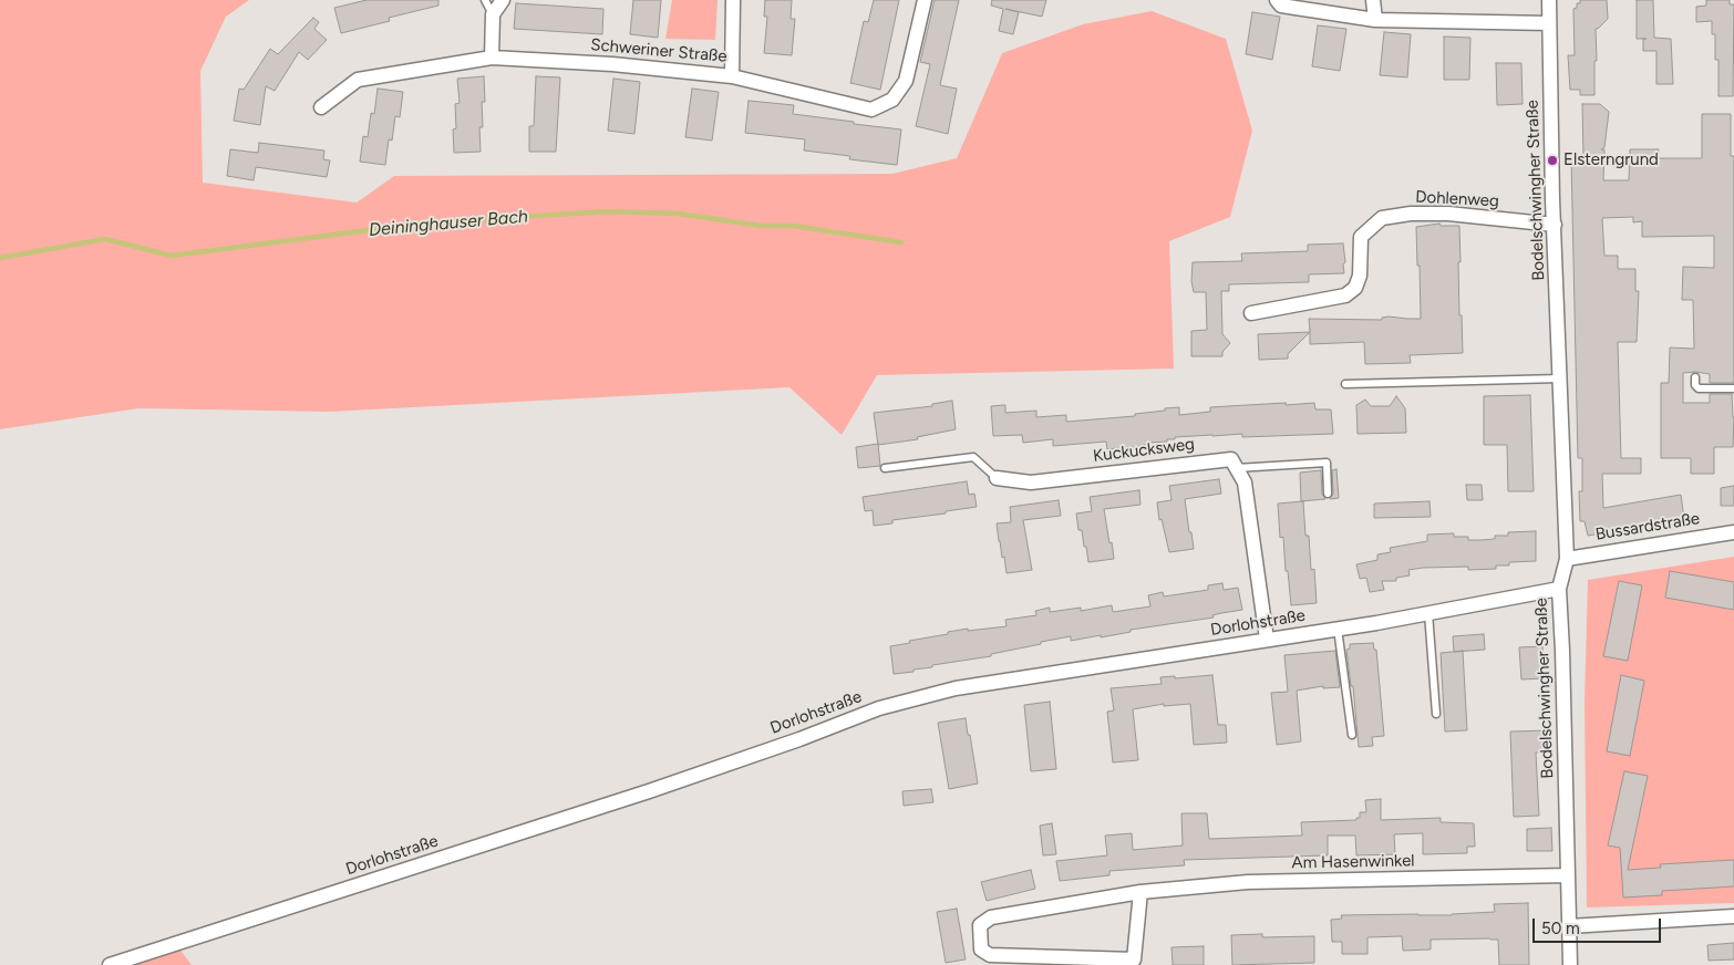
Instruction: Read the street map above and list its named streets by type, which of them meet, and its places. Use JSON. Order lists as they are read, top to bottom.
{
  "streets": {
    "street": [
      "Schweriner Straße",
      "Bodelschwingher Straße",
      "Dohlenweg",
      "Kuckucksweg",
      "Bussardstraße",
      "Dorlohstraße",
      "Am Hasenwinkel"
    ]
  },
  "crossings": [
    ["Bodelschwingher Straße", "Dohlenweg"],
    ["Bodelschwingher Straße", "Bussardstraße"],
    ["Bodelschwingher Straße", "Dorlohstraße"],
    ["Bodelschwingher Straße", "Am Hasenwinkel"]
  ],
  "water": ["Deininghauser Bach"],
  "places": ["Elsterngrund"],
  "scale_bar": "50 m"
}
